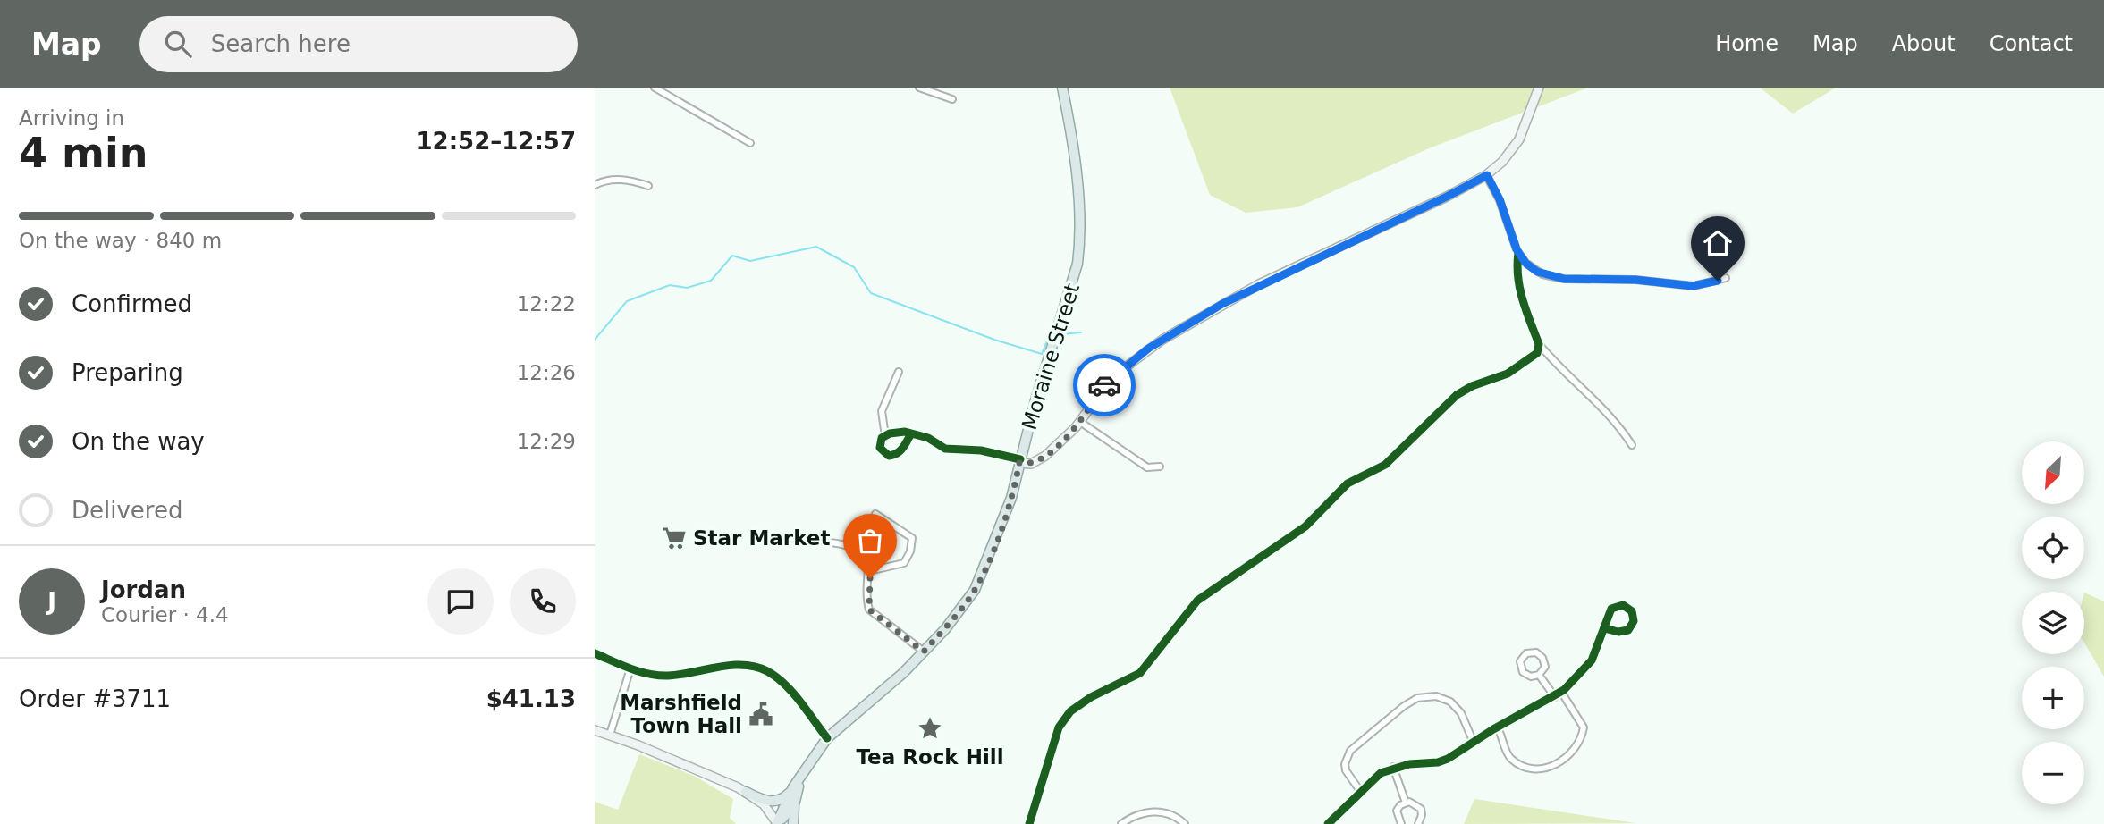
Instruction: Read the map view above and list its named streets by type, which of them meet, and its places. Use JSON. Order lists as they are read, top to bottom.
{
  "streets": {
    "main road": ["Moraine Street"]
  },
  "places": {
    "supermarket": ["Star Market"],
    "public building": ["Marshfield Town Hall"],
    "place": ["Tea Rock Hill"]
  },
  "north": "bottom left",
  "page": {
    "header": "Map",
    "search": "Search here",
    "nav": [
      "Home",
      "Map",
      "About",
      "Contact"
    ],
    "heading": ["4 min", "Arriving in", "12:52–12:57"],
    "panel": [
      "Jordan",
      "Courier · 4.4",
      "Order #3711",
      "$41.13"
    ],
    "bar": "On the way · 840 m",
    "list": [
      ["Confirmed", "12:22"],
      ["Preparing", "12:26"],
      ["On the way", "12:29"],
      "Delivered"
    ],
    "map_buttons": ["+", "−"],
    "round": "J"
  }
}
